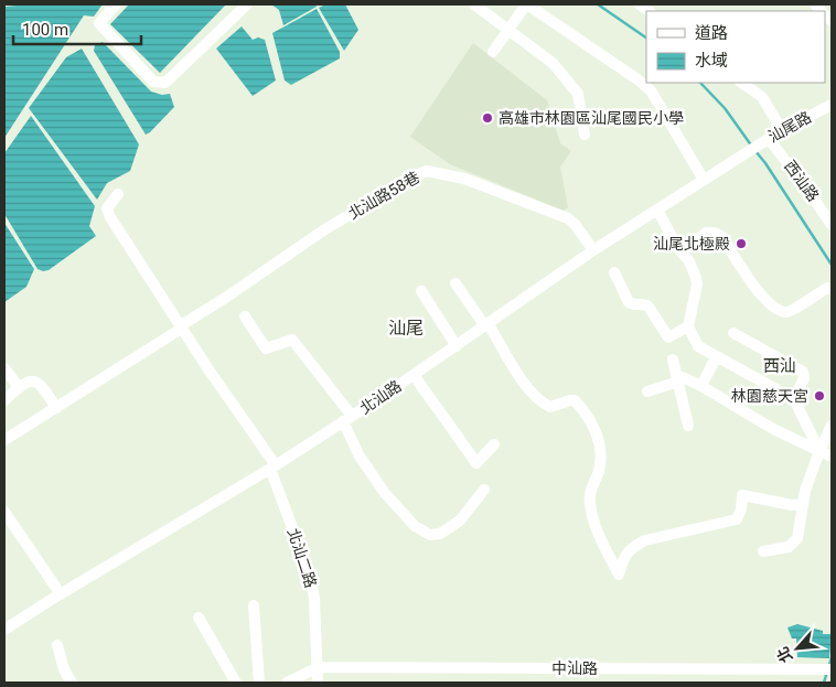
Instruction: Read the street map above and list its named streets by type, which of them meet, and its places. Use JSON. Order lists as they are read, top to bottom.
{
  "streets": {
    "street": [
      "汕尾路",
      "西汕路",
      "北汕路58巷",
      "北汕路",
      "北汕二路",
      "中汕路"
    ]
  },
  "crossings": [
    ["汕尾路", "西汕路"],
    ["汕尾路", "北汕路"],
    ["北汕路58巷", "北汕路"],
    ["北汕路58巷", "北汕二路"],
    ["北汕路", "北汕二路"],
    ["北汕二路", "中汕路"]
  ],
  "districts": ["汕尾", "西汕"],
  "places": ["高雄市林園區汕尾國民小學", "汕尾北極殿", "林園慈天宮"],
  "legend": ["道路", "水域"],
  "scale_bar": "100 m",
  "north": "bottom left"
}
